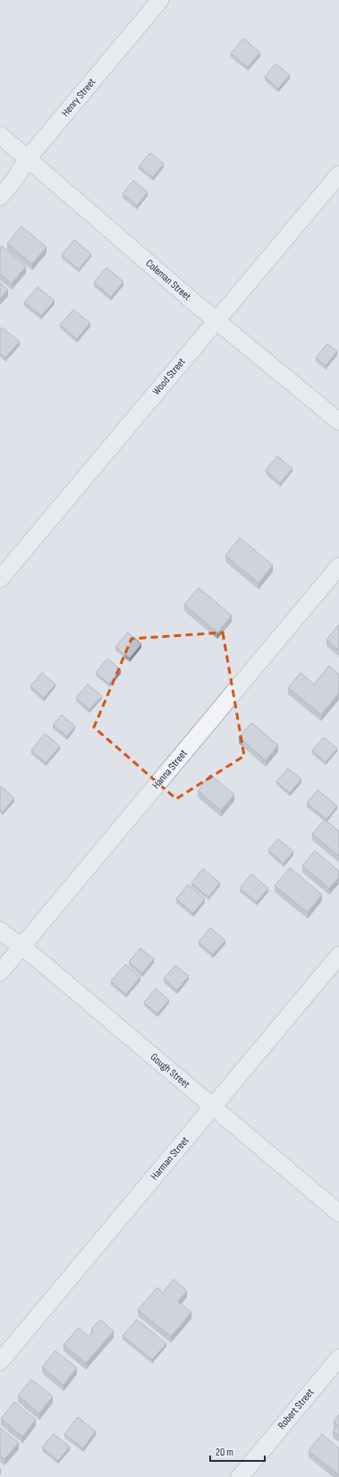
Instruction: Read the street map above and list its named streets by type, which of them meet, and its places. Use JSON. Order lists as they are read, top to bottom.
{
  "streets": {
    "street": [
      "Henry Street",
      "Coleman Street",
      "Wood Street",
      "Hanna Street",
      "Gough Street",
      "Harman Street",
      "Robert Street"
    ]
  },
  "crossings": [
    ["Henry Street", "Coleman Street"],
    ["Coleman Street", "Wood Street"],
    ["Hanna Street", "Gough Street"],
    ["Gough Street", "Harman Street"]
  ],
  "scale_bar": "20 m"
}
